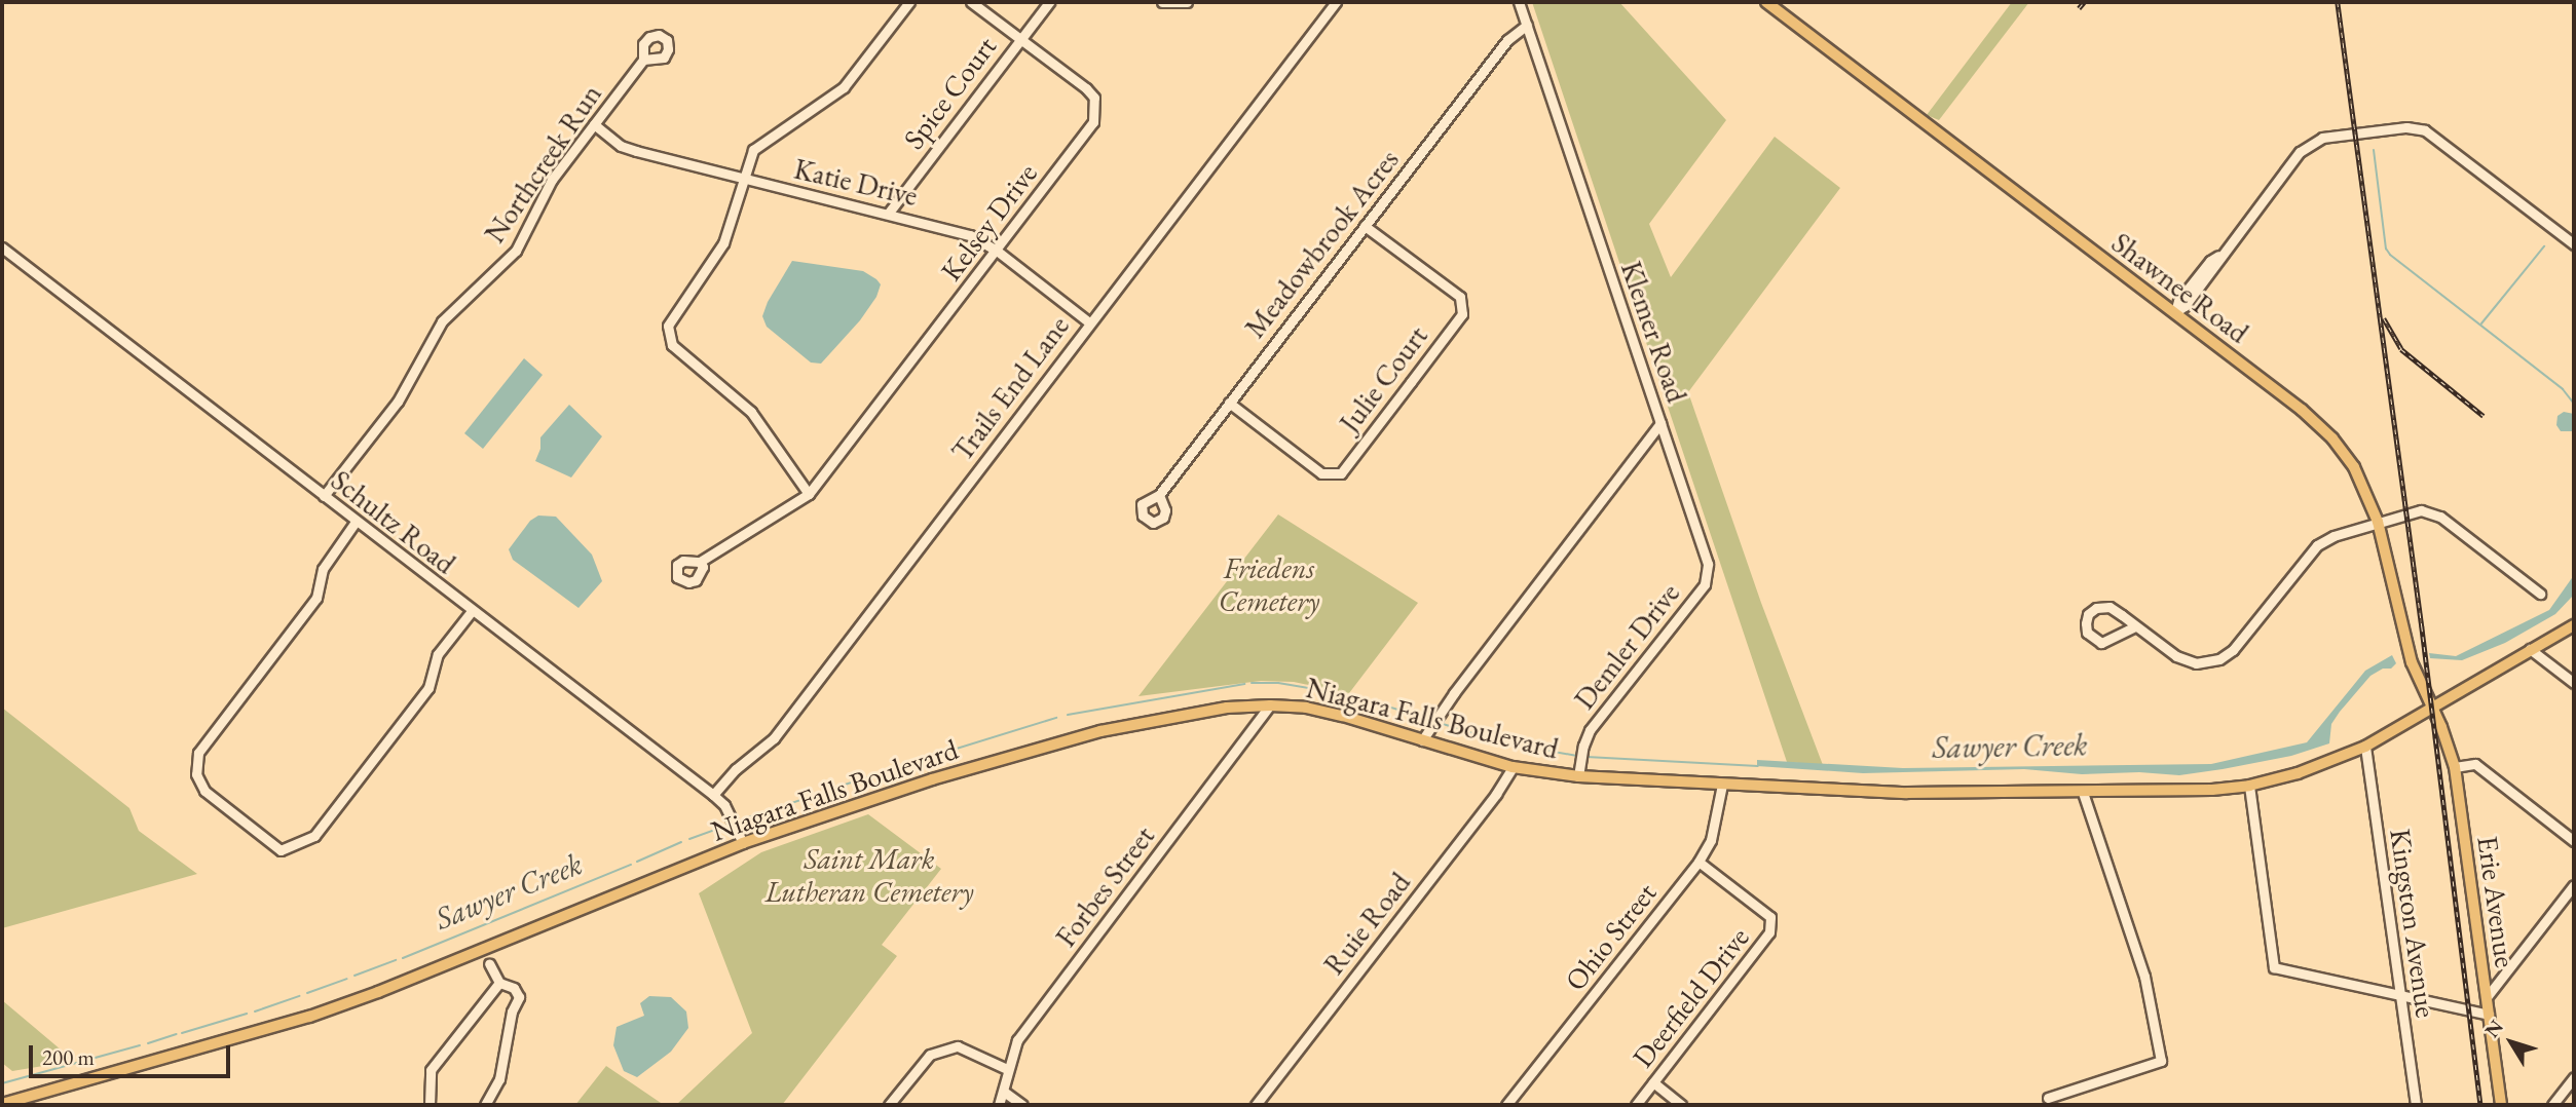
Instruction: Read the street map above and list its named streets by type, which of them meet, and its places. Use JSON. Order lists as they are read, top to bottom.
{
  "streets": {
    "main road": ["Shawnee Road", "Niagara Falls Boulevard", "Erie Avenue"],
    "street": [
      "Spice Court",
      "Northcreek Run",
      "Katie Drive",
      "Kelsey Drive",
      "Meadowbrook Acres",
      "Klemer Road",
      "Julie Court",
      "Trails End Lane",
      "Schultz Road",
      "Demler Drive",
      "Forbes Street",
      "Ruie Road",
      "Kingston Avenue",
      "Ohio Street",
      "Deerfield Drive"
    ]
  },
  "crossings": [
    ["Spice Court", "Katie Drive"],
    ["Spice Court", "Kelsey Drive"],
    ["Northcreek Run", "Katie Drive"],
    ["Northcreek Run", "Schultz Road"],
    ["Katie Drive", "Kelsey Drive"],
    ["Katie Drive", "Trails End Lane"],
    ["Meadowbrook Acres", "Klemer Road"],
    ["Meadowbrook Acres", "Julie Court"],
    ["Shawnee Road", "Niagara Falls Boulevard"],
    ["Shawnee Road", "Erie Avenue"],
    ["Klemer Road", "Demler Drive"],
    ["Klemer Road", "Niagara Falls Boulevard"],
    ["Trails End Lane", "Schultz Road"],
    ["Schultz Road", "Niagara Falls Boulevard"],
    ["Demler Drive", "Niagara Falls Boulevard"],
    ["Niagara Falls Boulevard", "Forbes Street"],
    ["Niagara Falls Boulevard", "Erie Avenue"],
    ["Niagara Falls Boulevard", "Ruie Road"],
    ["Niagara Falls Boulevard", "Kingston Avenue"],
    ["Niagara Falls Boulevard", "Ohio Street"],
    ["Ohio Street", "Deerfield Drive"]
  ],
  "water": ["Sawyer Creek"],
  "parks": ["Friedens Cemetery", "Saint Mark Lutheran Cemetery"],
  "scale_bar": "200 m",
  "north": "top left"
}
